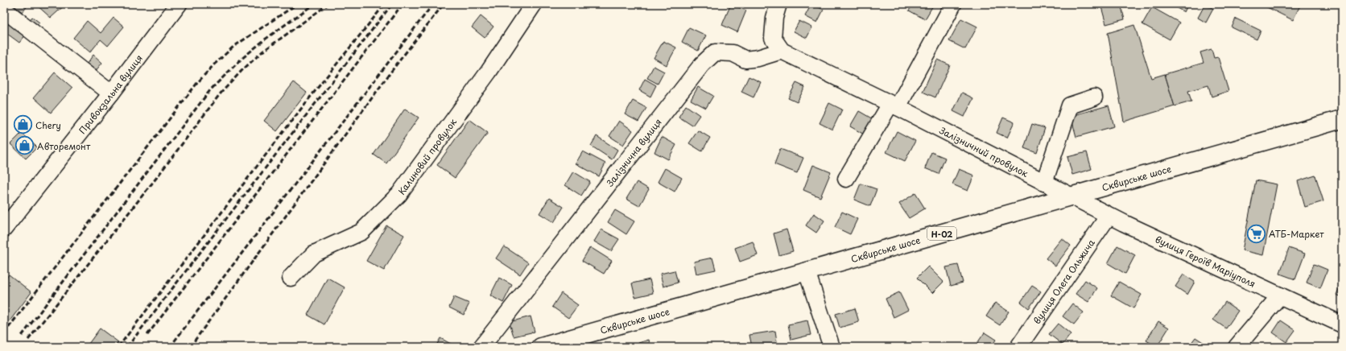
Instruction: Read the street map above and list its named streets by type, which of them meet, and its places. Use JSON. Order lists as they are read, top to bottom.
{
  "streets": {
    "main road": ["Сквирське шосе", "Н-02"],
    "street": [
      "Привокзальна вулиця",
      "Залізничний провулок",
      "Залізнична вулиця",
      "Калиновий провулок",
      "вулиця Героїв Маріуполя",
      "вулиця Олега Ольжича"
    ]
  },
  "crossings": [
    ["Залізничний провулок", "Залізнична вулиця"],
    ["Залізничний провулок", "Сквирське шосе"],
    ["Залізничний провулок", "вулиця Героїв Маріуполя"],
    ["Сквирське шосе", "вулиця Героїв Маріуполя"],
    ["вулиця Героїв Маріуполя", "вулиця Олега Ольжича"]
  ],
  "places": {
    "shop": ["Chery", "Авторемонт"],
    "supermarket": ["АТБ-Маркет"]
  }
}
